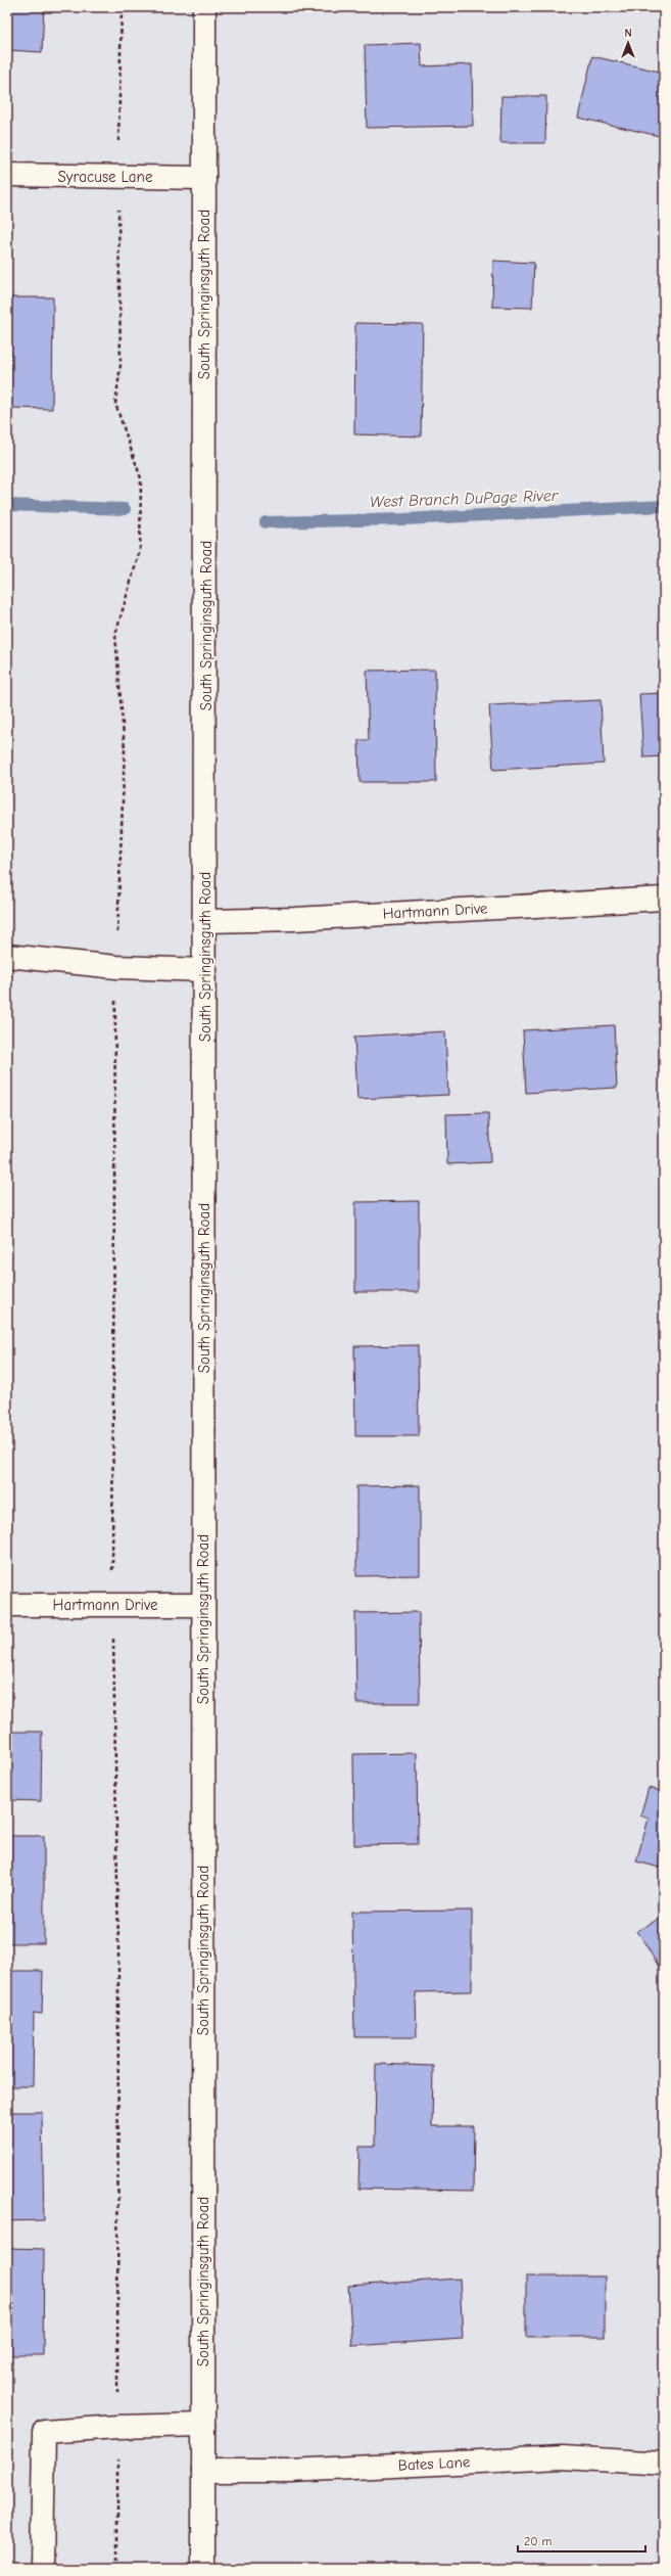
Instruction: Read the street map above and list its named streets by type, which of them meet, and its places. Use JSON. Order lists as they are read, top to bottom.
{
  "streets": {
    "street": [
      "Syracuse Lane",
      "South Springinsguth Road",
      "Hartmann Drive",
      "Bates Lane"
    ]
  },
  "crossings": [
    ["Syracuse Lane", "South Springinsguth Road"],
    ["South Springinsguth Road", "Hartmann Drive"],
    ["South Springinsguth Road", "Bates Lane"]
  ],
  "water": ["West Branch DuPage River"],
  "scale_bar": "20 m",
  "north": "top"
}
